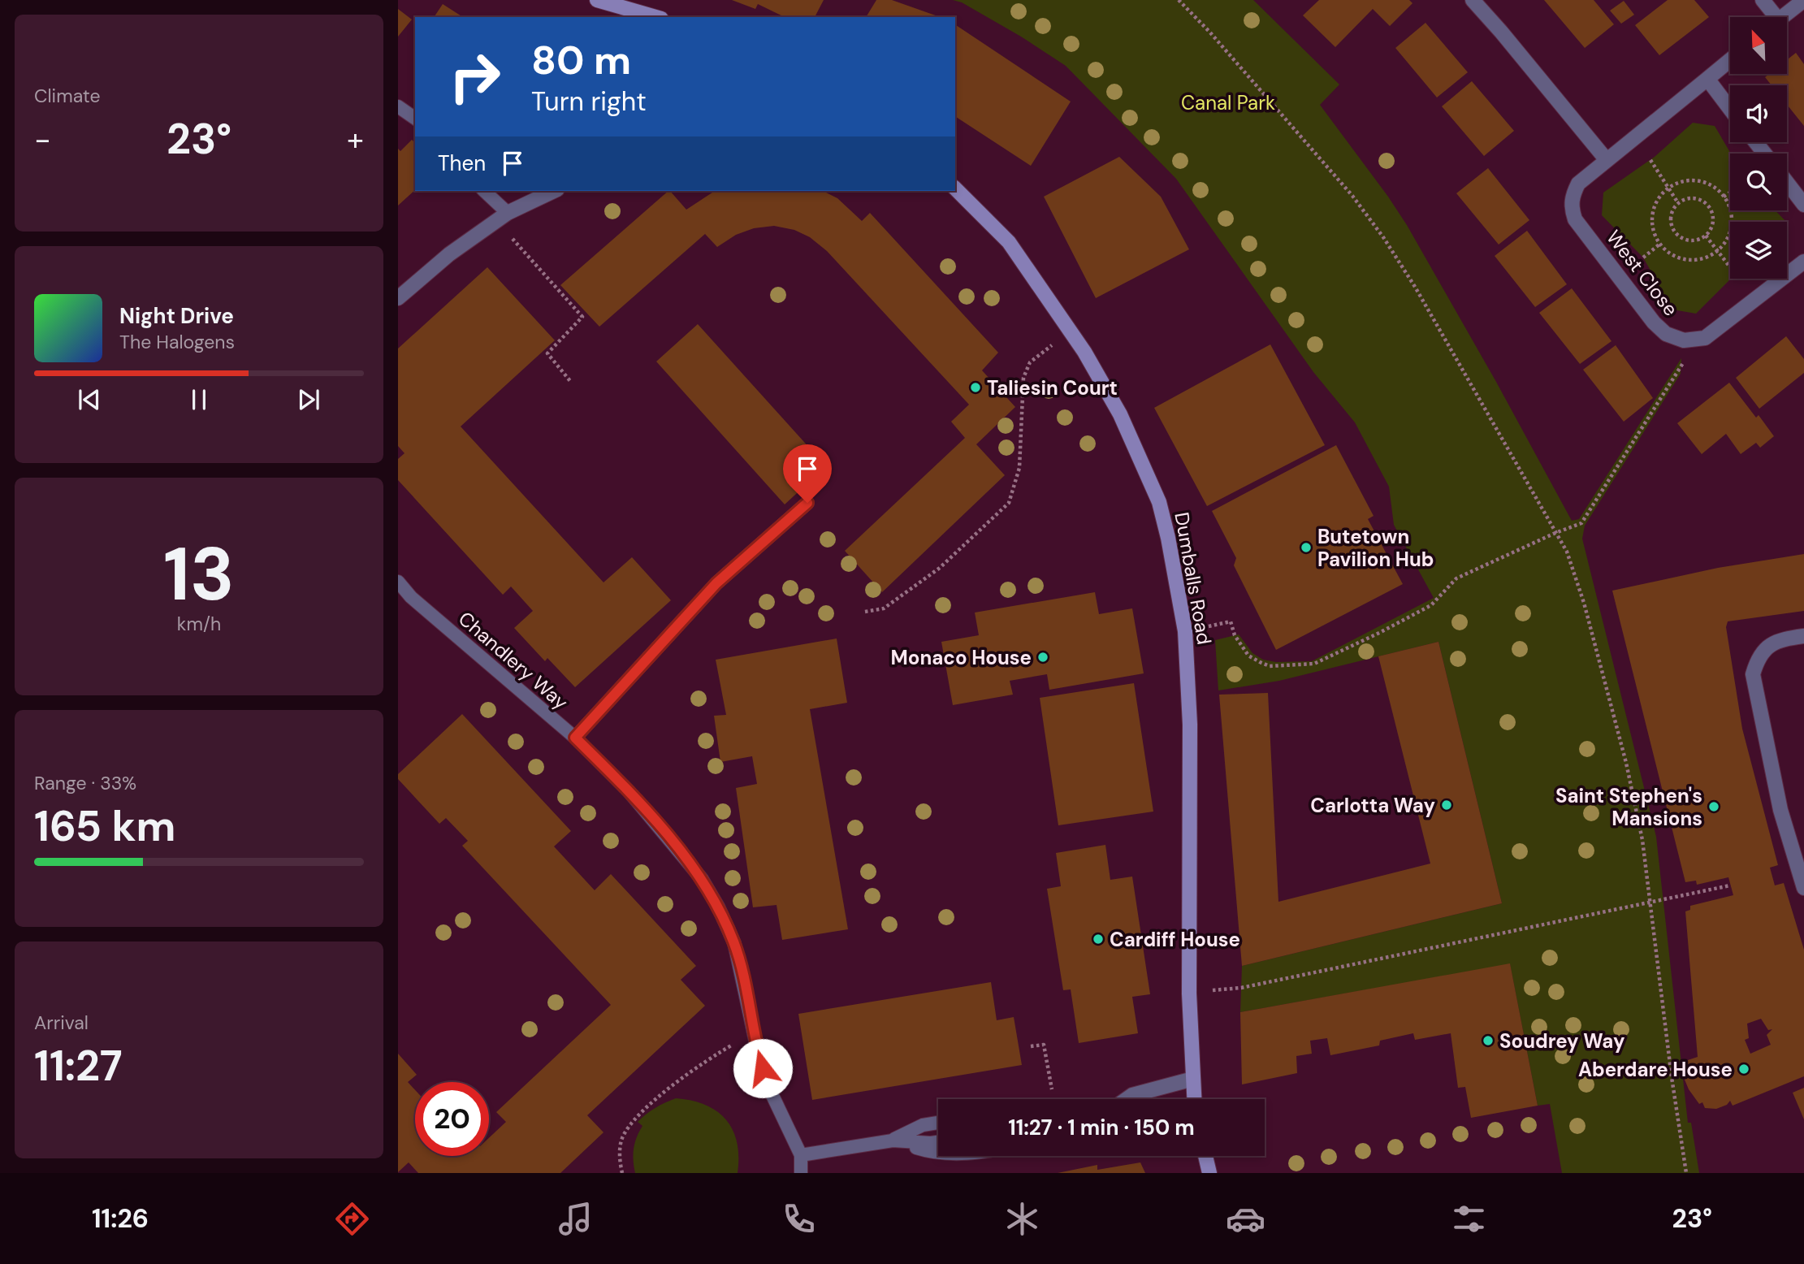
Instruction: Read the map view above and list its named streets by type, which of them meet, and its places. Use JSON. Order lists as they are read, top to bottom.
{
  "streets": {
    "street": ["West Close", "Dumballs Road"],
    "lane": ["Chandlery Way"]
  },
  "parks": ["Canal Park"],
  "places": [
    "Taliesin Court",
    "Butetown Pavilion Hub",
    "Monaco House",
    "Carlotta Way",
    "Saint Stephen's Mansions",
    "Cardiff House",
    "Soudrey Way",
    "Aberdare House"
  ],
  "north": "top left",
  "page": {
    "tile": [
      "Climate",
      ["13", "km/h"],
      ["Range · 33%", "165 km"],
      ["Arrival", "11:27"]
    ],
    "turn": ["80 m", "Turn right"],
    "heat": ["−", "23°", "+"],
    "then": "Then",
    "song": ["Night Drive", "The Halogens"],
    "limit": "20",
    "trip": "11:27 · 1 min · 150 m",
    "tabs": ["11:26", "23°"]
  }
}
